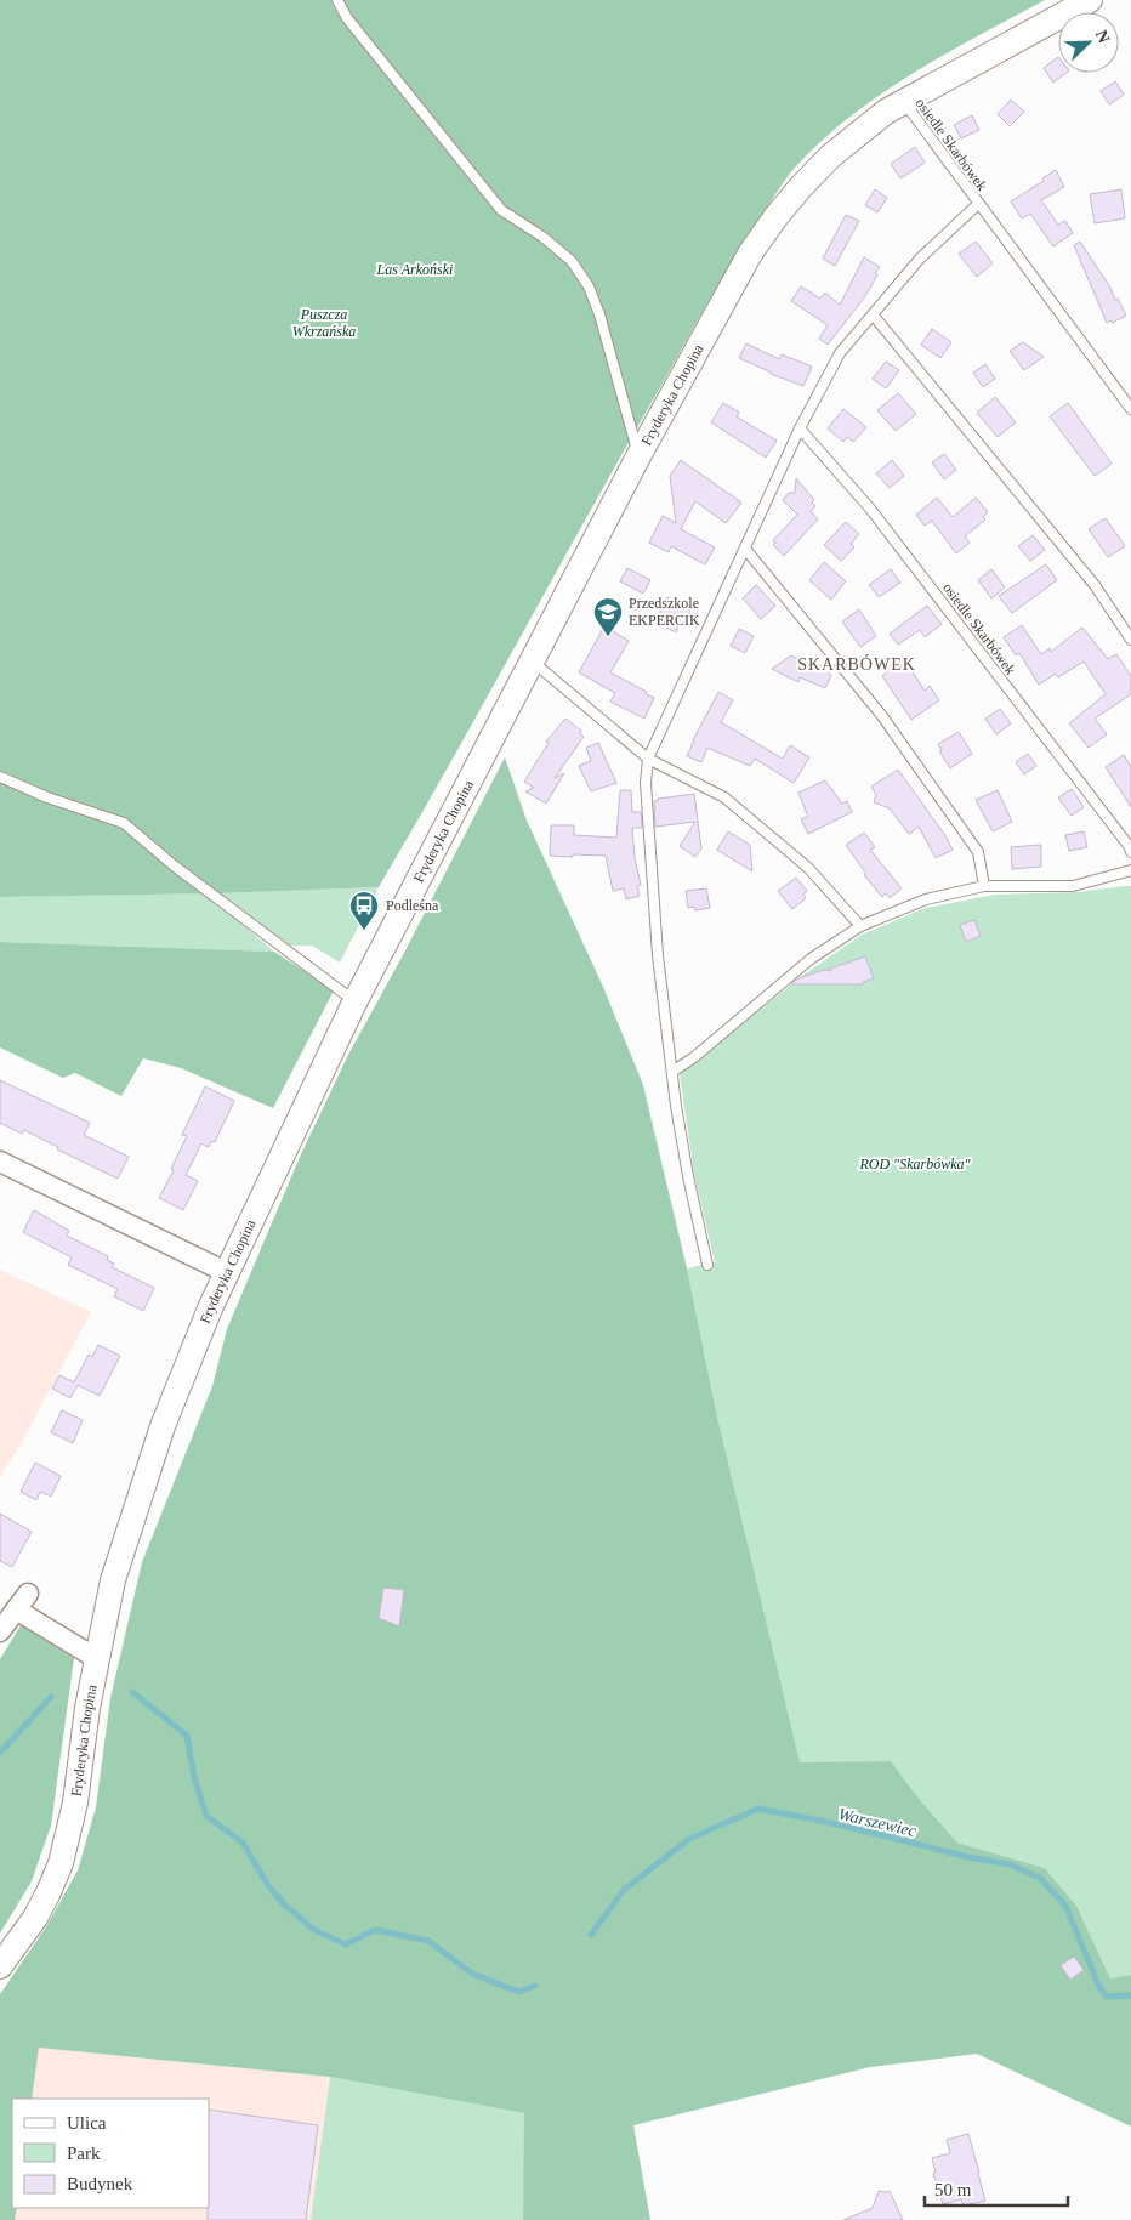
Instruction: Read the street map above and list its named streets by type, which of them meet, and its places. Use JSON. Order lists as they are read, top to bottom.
{
  "streets": {
    "street": ["Fryderyka Chopina"],
    "lane": ["osiedle Skarbówek"]
  },
  "crossings": [
    ["osiedle Skarbówek", "Fryderyka Chopina"]
  ],
  "districts": ["SKARBÓWEK"],
  "water": ["Warszewiec"],
  "parks": ["Las Arkoński", "Puszcza Wkrzańska", "ROD \"Skarbówka\""],
  "places": {
    "school or university": ["Przedszkole EKPERCIK"],
    "bus stop": ["Podleśna"]
  },
  "legend": ["Ulica", "Park", "Budynek"],
  "scale_bar": "50 m",
  "north": "top right"
}
